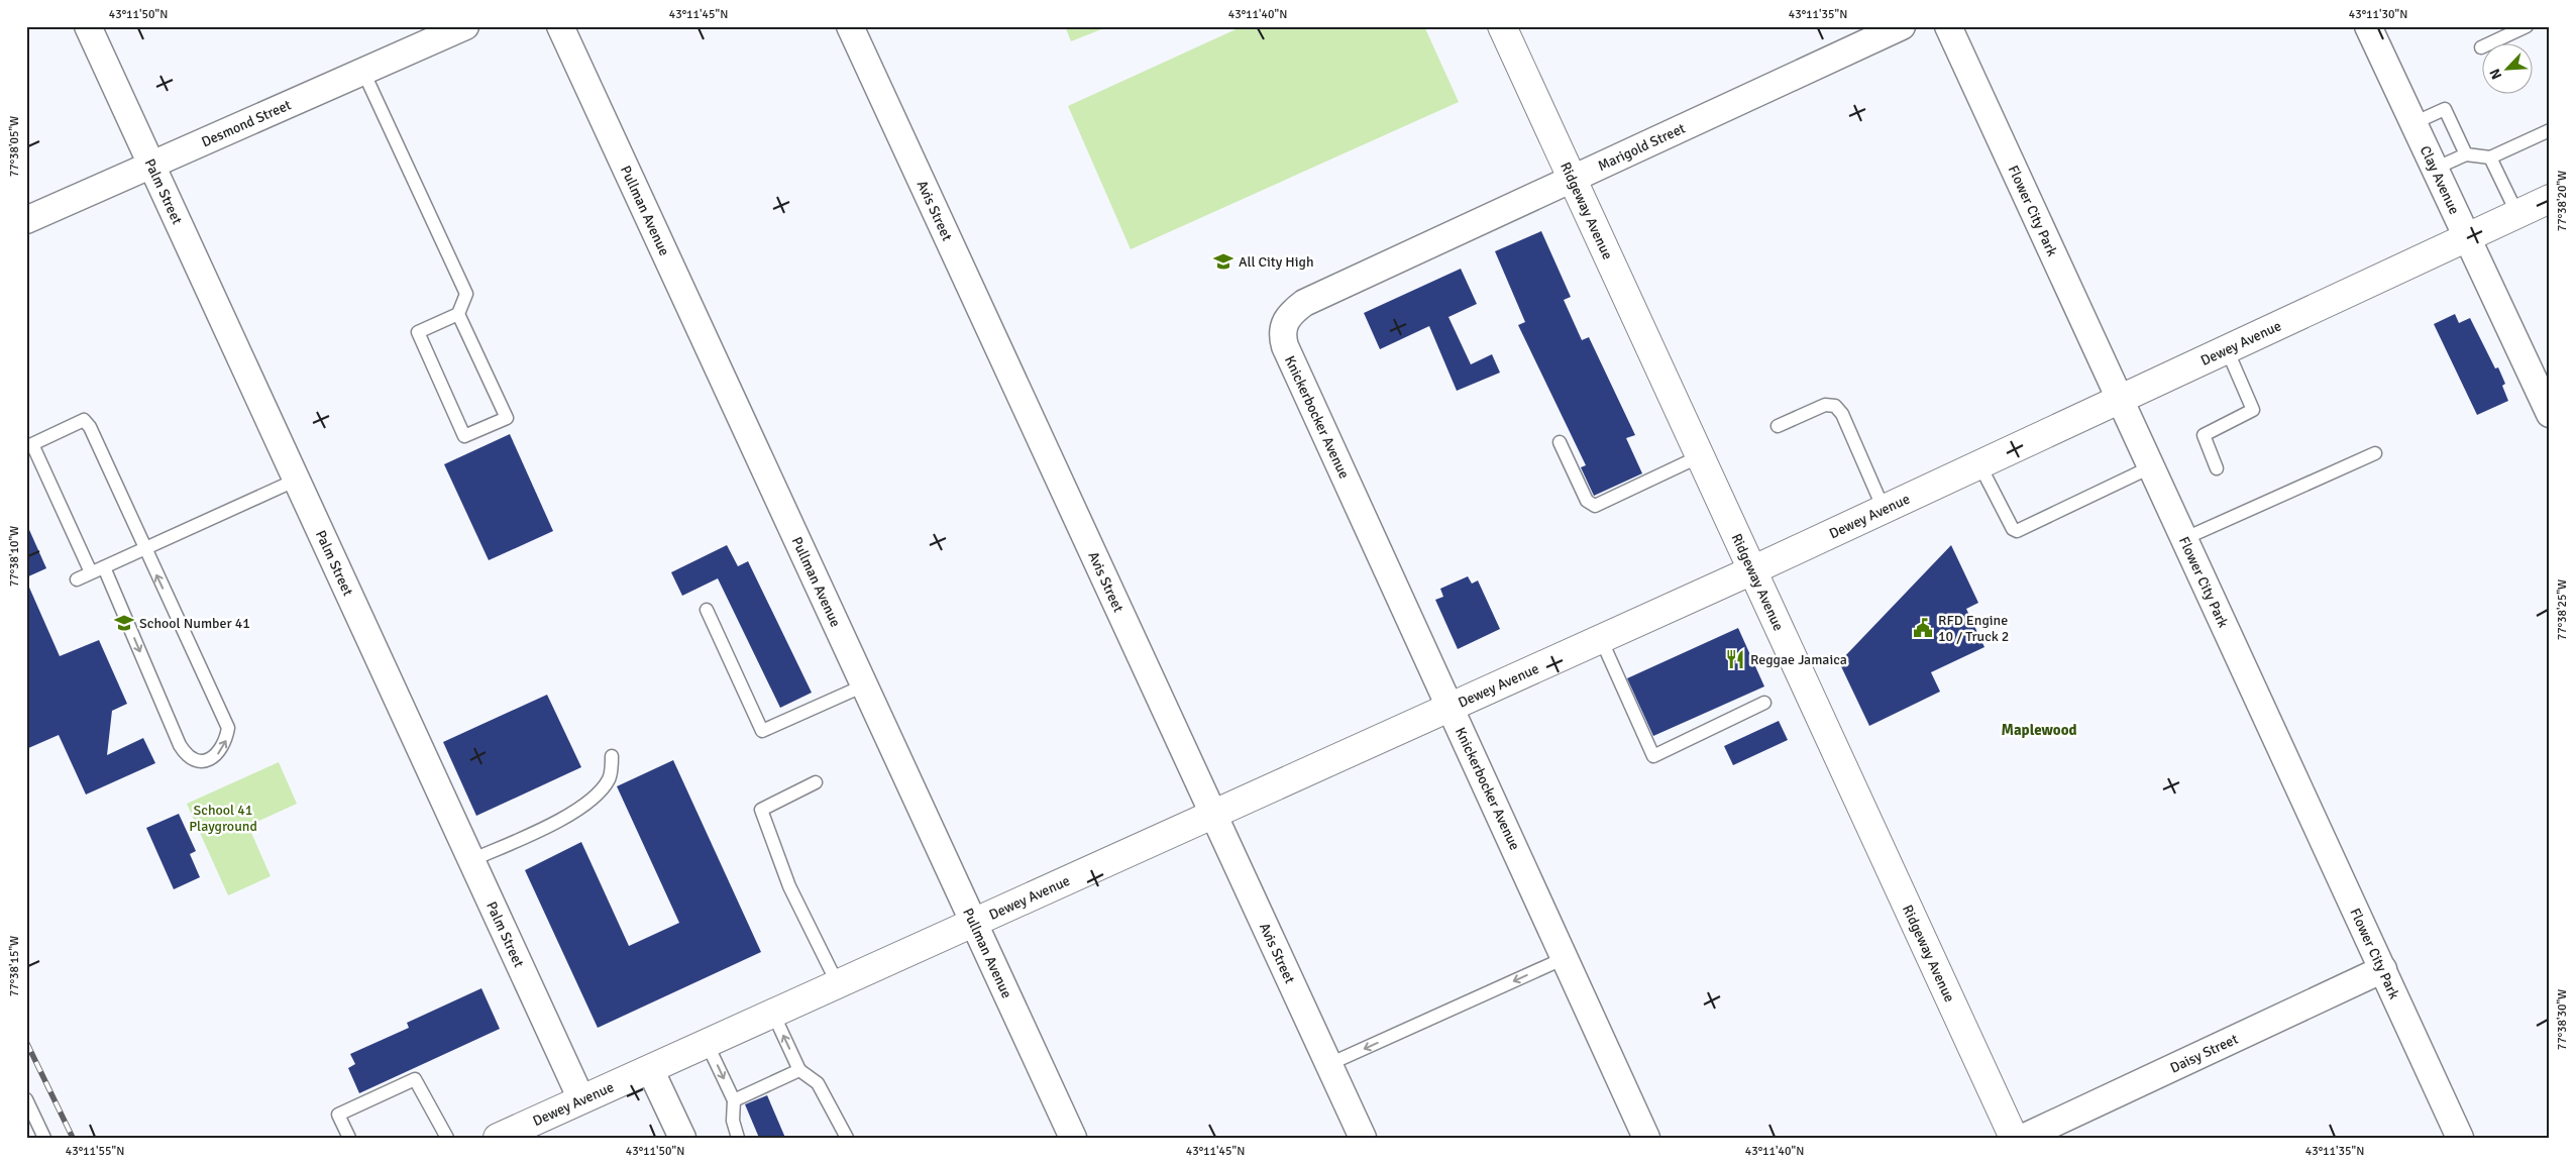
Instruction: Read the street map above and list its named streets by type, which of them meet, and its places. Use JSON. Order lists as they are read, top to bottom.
{
  "streets": {
    "street": [
      "Desmond Street",
      "Marigold Street",
      "Clay Avenue",
      "Palm Street",
      "Pullman Avenue",
      "Avis Street",
      "Ridgeway Avenue",
      "Flower City Park",
      "Dewey Avenue",
      "Knickerbocker Avenue",
      "Daisy Street"
    ]
  },
  "crossings": [
    ["Desmond Street", "Palm Street"],
    ["Marigold Street", "Ridgeway Avenue"],
    ["Marigold Street", "Knickerbocker Avenue"],
    ["Clay Avenue", "Dewey Avenue"],
    ["Palm Street", "Dewey Avenue"],
    ["Pullman Avenue", "Dewey Avenue"],
    ["Avis Street", "Dewey Avenue"],
    ["Ridgeway Avenue", "Dewey Avenue"],
    ["Flower City Park", "Dewey Avenue"],
    ["Flower City Park", "Daisy Street"],
    ["Dewey Avenue", "Knickerbocker Avenue"]
  ],
  "districts": ["Maplewood"],
  "parks": ["School 41 Playground"],
  "places": {
    "school or university": ["All City High", "School Number 41"],
    "public building": ["RFD Engine 10 / Truck 2"],
    "restaurant": ["Reggae Jamaica"]
  },
  "north": "bottom left",
  "coordinates": [
    "43°11'50\"N",
    "43°11'45\"N",
    "43°11'40\"N",
    "43°11'35\"N",
    "43°11'30\"N",
    "77°38'05\"W",
    "77°38'20\"W",
    "77°38'10\"W",
    "77°38'25\"W",
    "77°38'15\"W",
    "77°38'30\"W",
    "43°11'55\"N"
  ]
}
